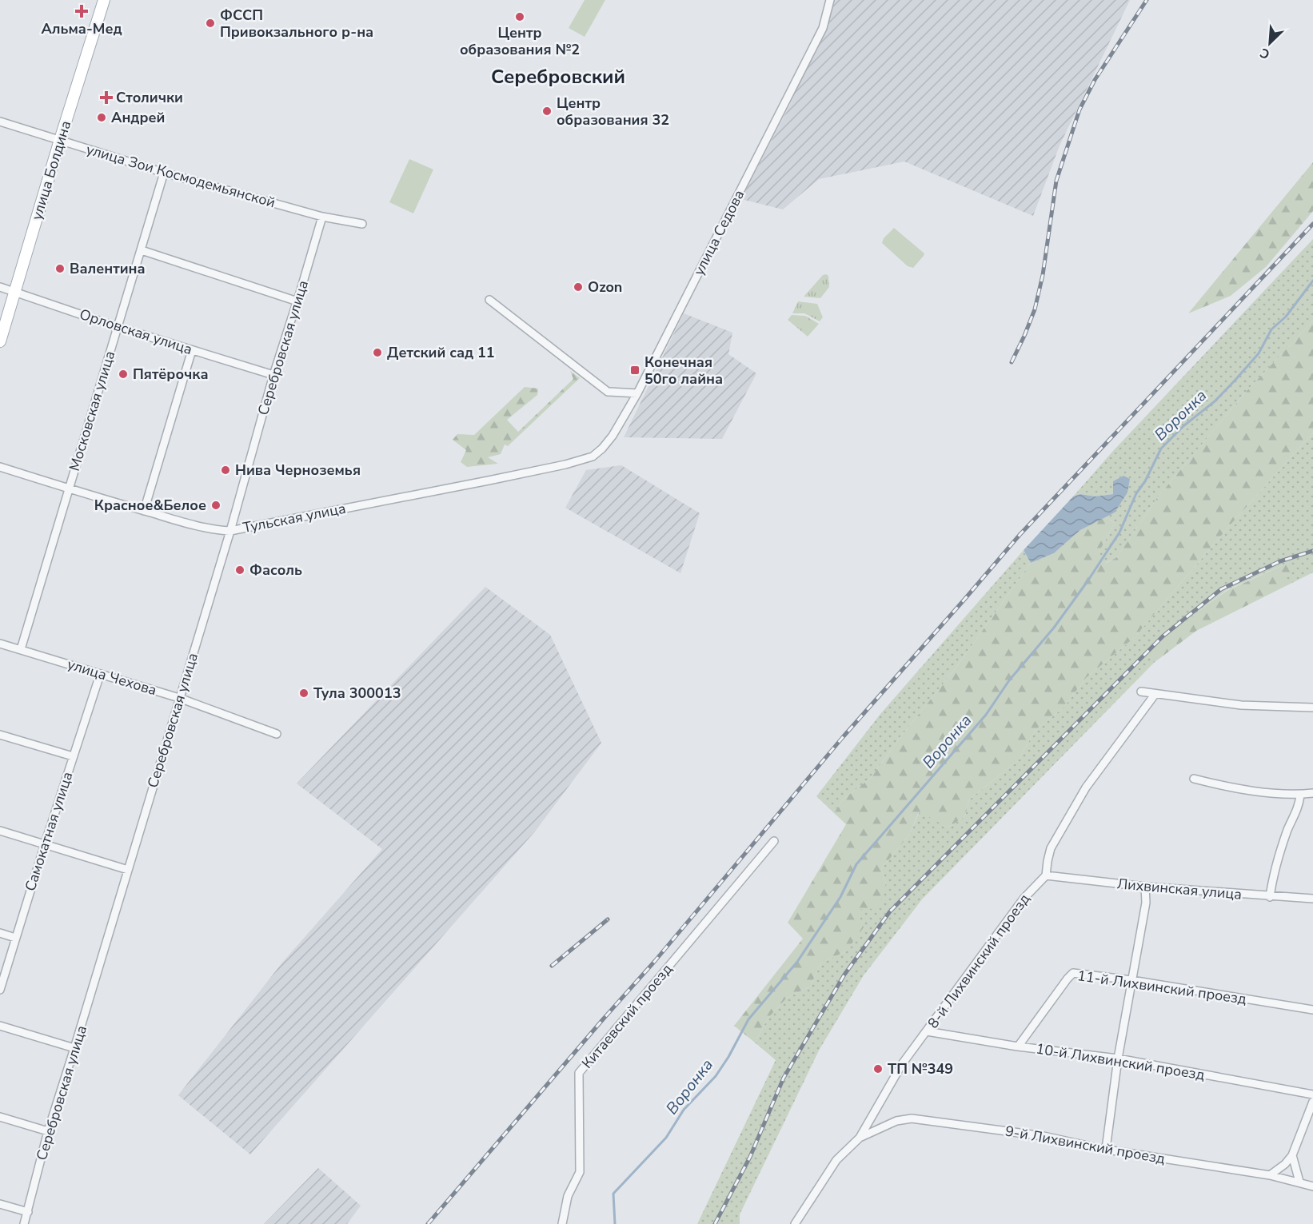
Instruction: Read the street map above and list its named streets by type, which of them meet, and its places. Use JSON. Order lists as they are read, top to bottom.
{
  "streets": {
    "main road": ["улица Болдина"],
    "street": [
      "улица Зои Космодемьянской",
      "улица Седова",
      "Орловская улица",
      "Серебровская улица",
      "Московская улица",
      "Тульская улица",
      "улица Чехова",
      "Самокатная улица",
      "Лихвинская улица",
      "8-й Лихвинский проезд",
      "11-й Лихвинский проезд",
      "Китаевский проезд",
      "10-й Лихвинский проезд",
      "9-й Лихвинский проезд"
    ]
  },
  "crossings": [
    ["улица Болдина", "улица Зои Космодемьянской"],
    ["улица Болдина", "Орловская улица"],
    ["улица Зои Космодемьянской", "Серебровская улица"],
    ["улица Зои Космодемьянской", "Московская улица"],
    ["улица Седова", "Тульская улица"],
    ["Орловская улица", "Серебровская улица"],
    ["Орловская улица", "Московская улица"],
    ["Серебровская улица", "Тульская улица"],
    ["Серебровская улица", "улица Чехова"],
    ["Московская улица", "Тульская улица"],
    ["Московская улица", "улица Чехова"],
    ["улица Чехова", "Самокатная улица"],
    ["Лихвинская улица", "8-й Лихвинский проезд"],
    ["8-й Лихвинский проезд", "10-й Лихвинский проезд"],
    ["8-й Лихвинский проезд", "9-й Лихвинский проезд"],
    ["11-й Лихвинский проезд", "10-й Лихвинский проезд"]
  ],
  "districts": ["Серебровский"],
  "water": ["Воронка"],
  "places": {
    "health": ["Альма-Мед", "Столички"],
    "other": [
      "Центр образования №2",
      "ФССП Привокзального р-на",
      "Центр образования 32",
      "Андрей",
      "Валентина",
      "Ozon",
      "Детский сад 11",
      "Пятёрочка",
      "Нива Черноземья",
      "Красное&Белое",
      "Фасоль",
      "Тула 300013",
      "ТП №349"
    ],
    "transit": ["Конечная 50го лайна"]
  },
  "north": "bottom left"
}
